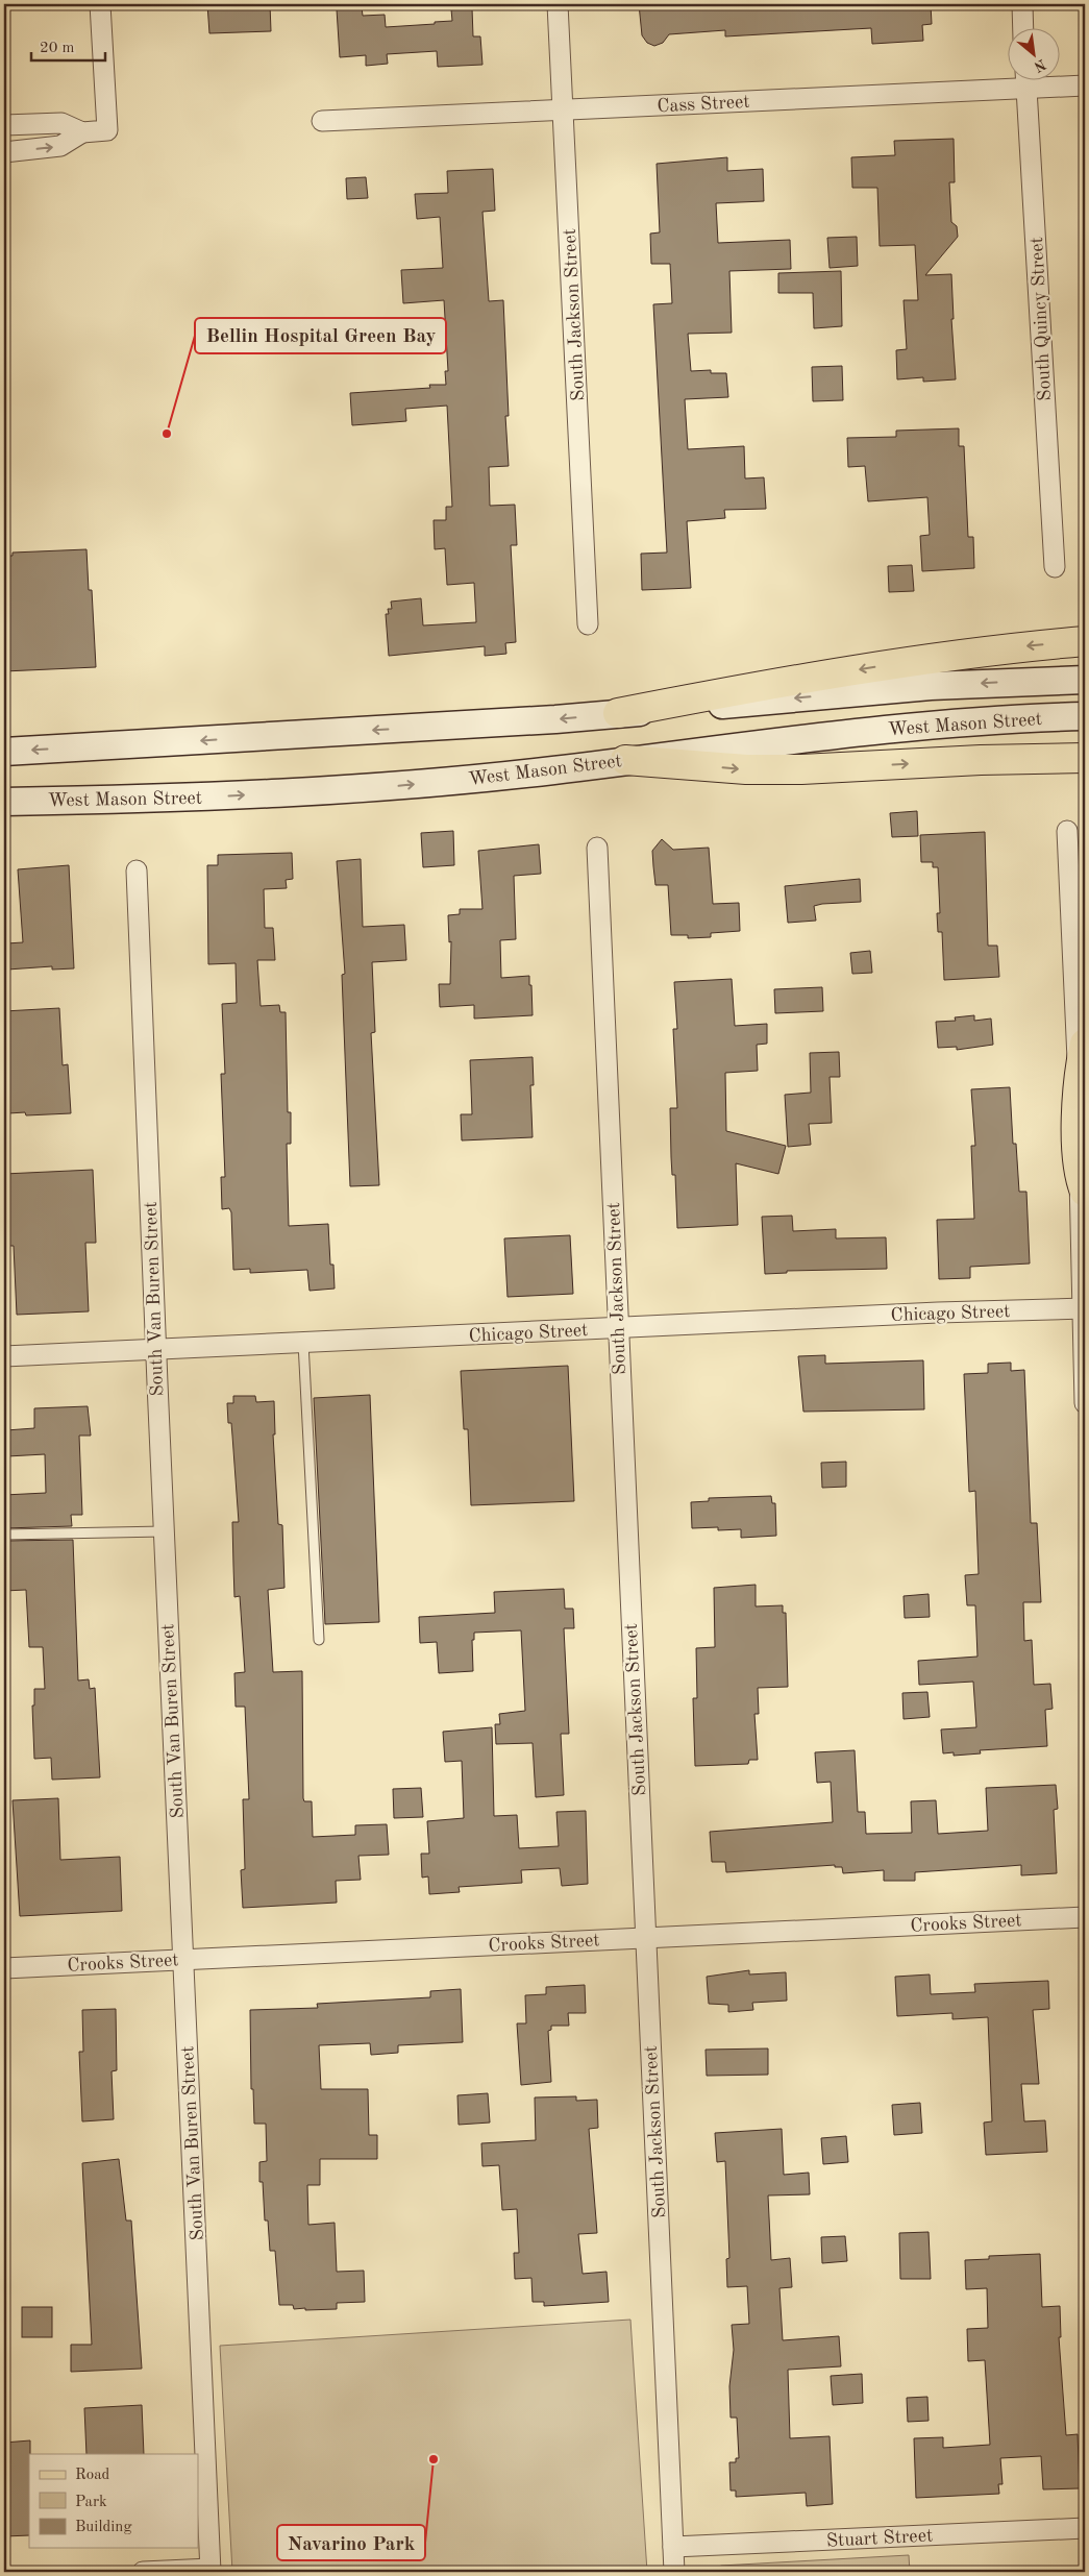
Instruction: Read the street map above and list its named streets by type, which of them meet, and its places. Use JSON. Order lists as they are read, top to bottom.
{
  "streets": {
    "main road": ["West Mason Street"],
    "street": [
      "Cass Street",
      "South Jackson Street",
      "South Quincy Street",
      "South Van Buren Street",
      "Chicago Street",
      "Crooks Street",
      "Stuart Street"
    ]
  },
  "crossings": [
    ["Cass Street", "South Jackson Street"],
    ["South Jackson Street", "Chicago Street"],
    ["South Jackson Street", "Crooks Street"],
    ["South Jackson Street", "Stuart Street"],
    ["South Van Buren Street", "Chicago Street"],
    ["South Van Buren Street", "Crooks Street"]
  ],
  "places": ["Bellin Hospital Green Bay", "Navarino Park"],
  "legend": ["Road", "Park", "Building"],
  "scale_bar": "20 m",
  "north": "bottom right"
}
